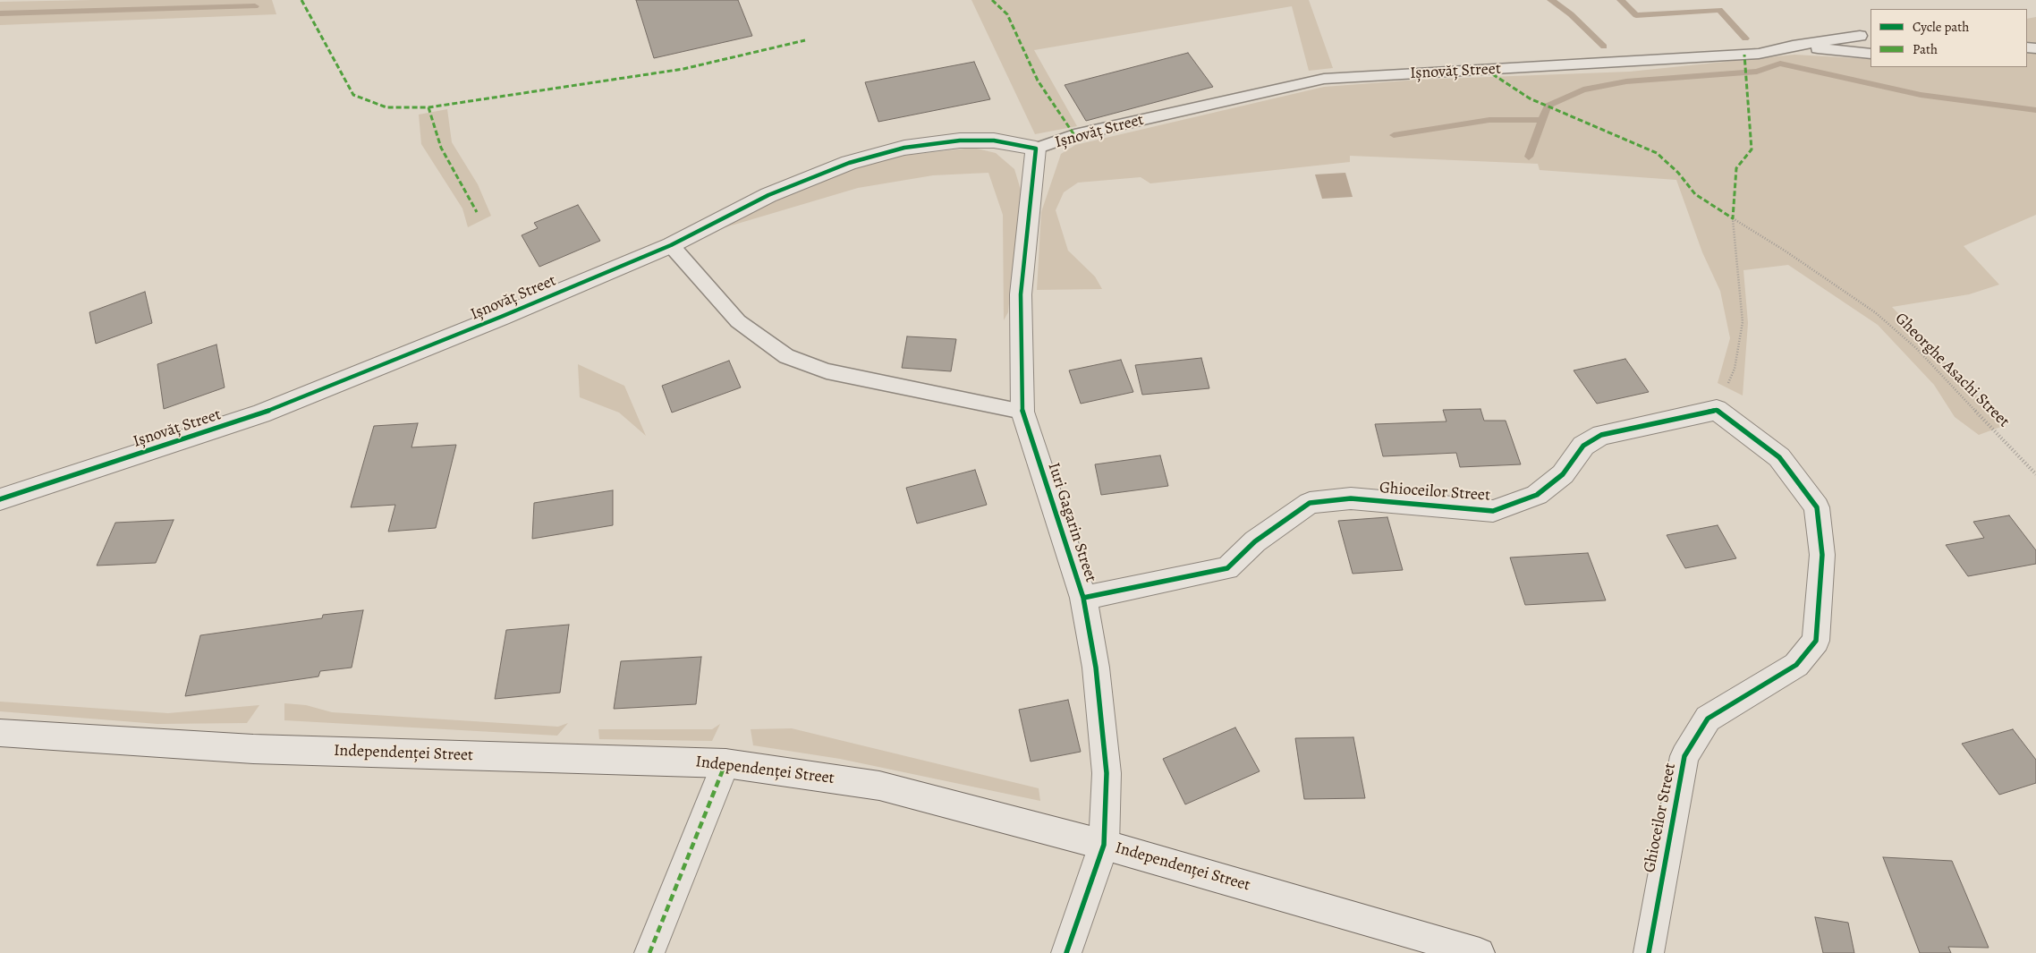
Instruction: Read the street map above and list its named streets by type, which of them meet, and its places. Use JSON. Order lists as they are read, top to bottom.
{
  "streets": {
    "street": [
      "Ișnovăț Street",
      "Ghioceilor Street",
      "Iuri Gagarin Street",
      "Independenței Street"
    ],
    "path": ["Gheorghe Asachi Street"]
  },
  "crossings": [
    ["Ișnovăț Street", "Iuri Gagarin Street"],
    ["Gheorghe Asachi Street", "Ghioceilor Street"],
    ["Ghioceilor Street", "Iuri Gagarin Street"],
    ["Iuri Gagarin Street", "Independenței Street"]
  ],
  "legend": ["Cycle path", "Path"]
}
